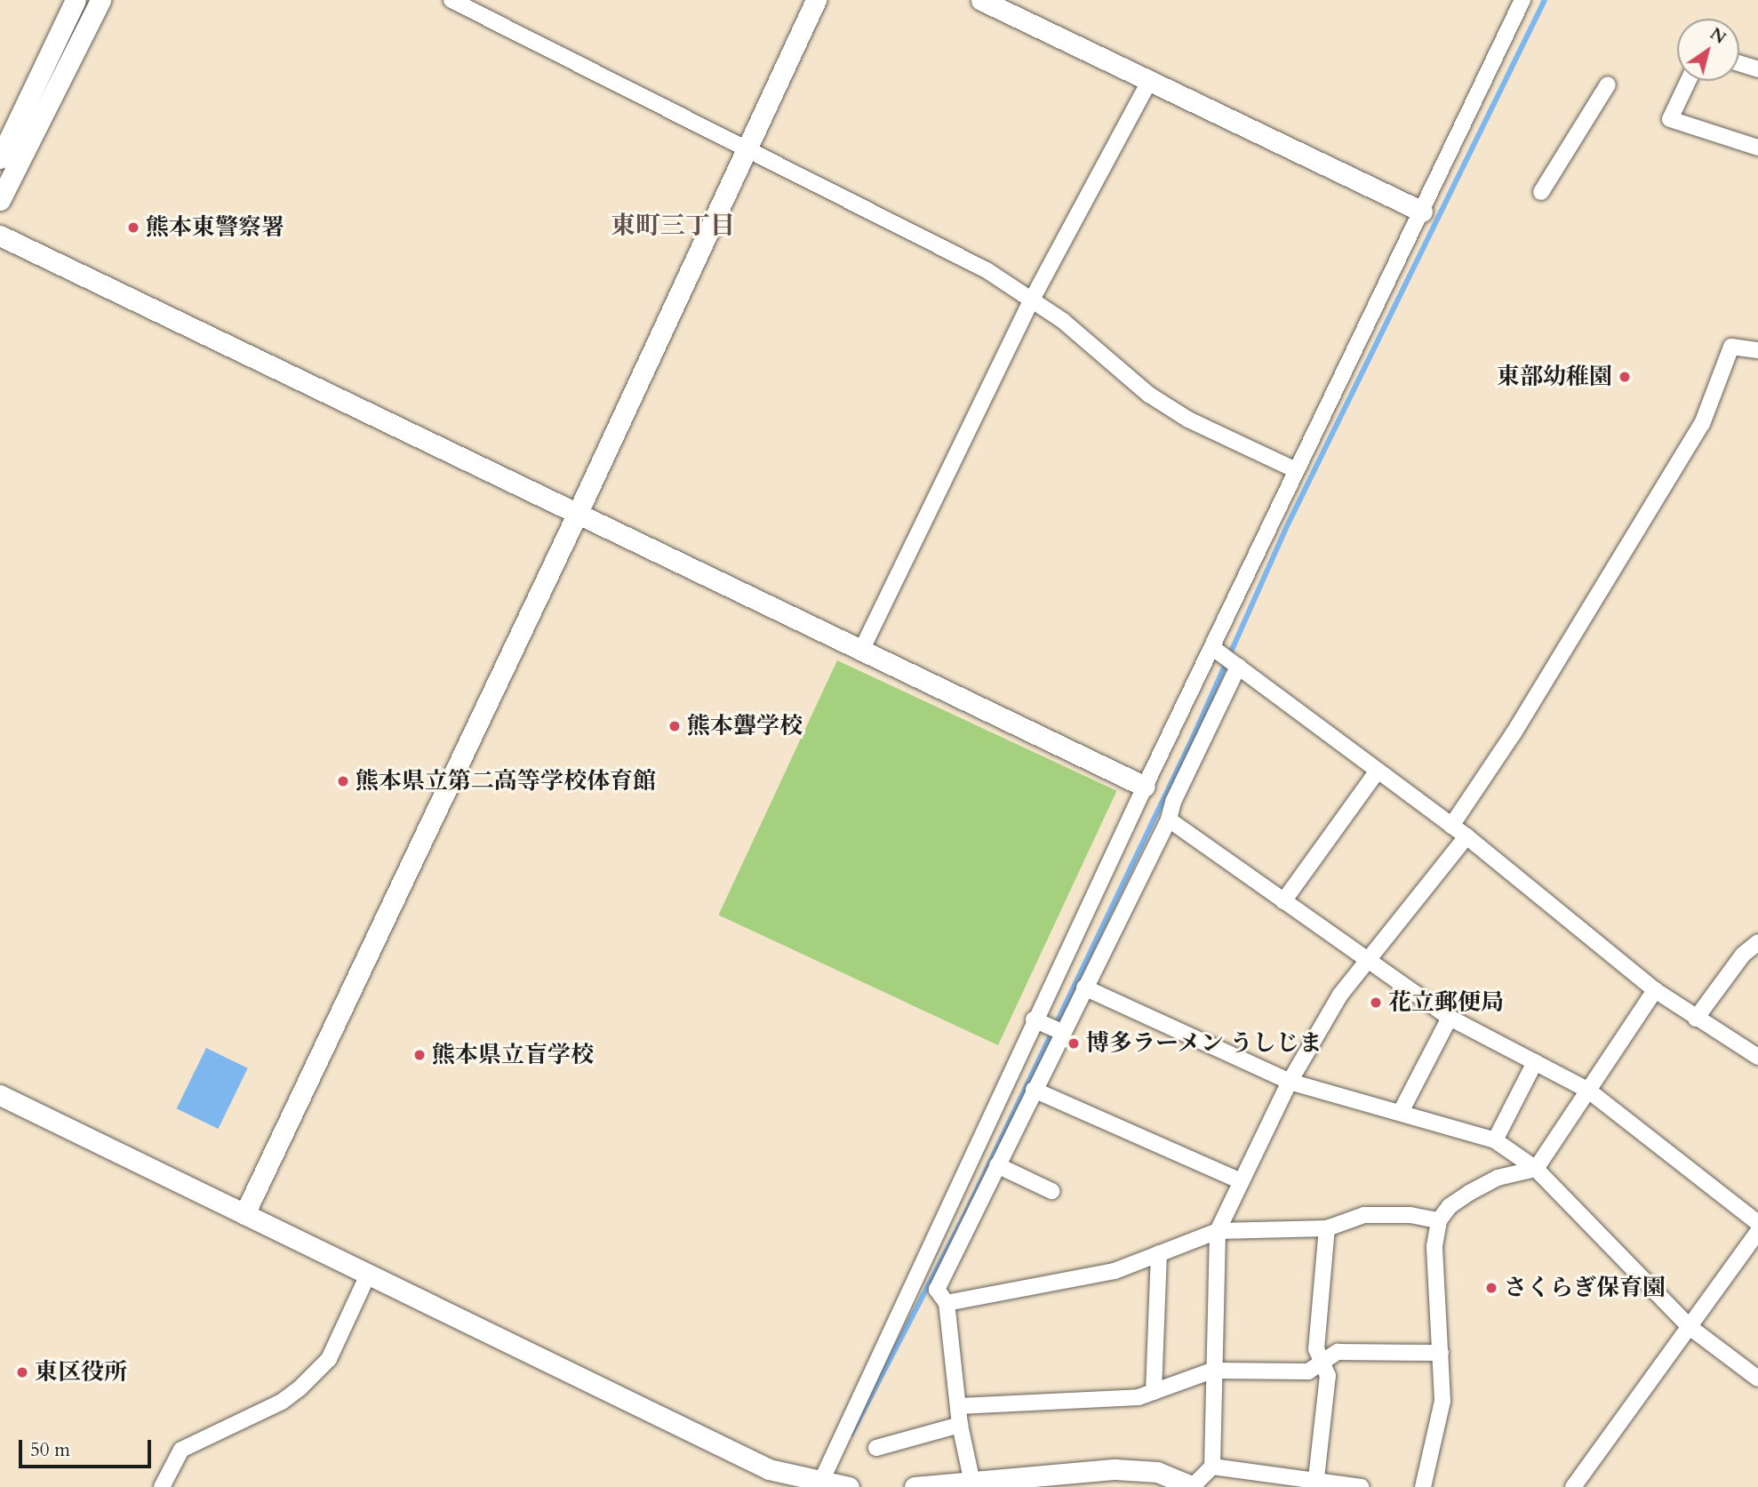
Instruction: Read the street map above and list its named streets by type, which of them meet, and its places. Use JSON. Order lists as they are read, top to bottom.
{
  "districts": ["東町三丁目"],
  "places": [
    "熊本東警察署",
    "東部幼稚園",
    "熊本聾学校",
    "熊本県立第二高等学校体育館",
    "花立郵便局",
    "博多ラーメン うしじま",
    "熊本県立盲学校",
    "さくらぎ保育園",
    "東区役所"
  ],
  "scale_bar": "50 m",
  "north": "top right"
}
